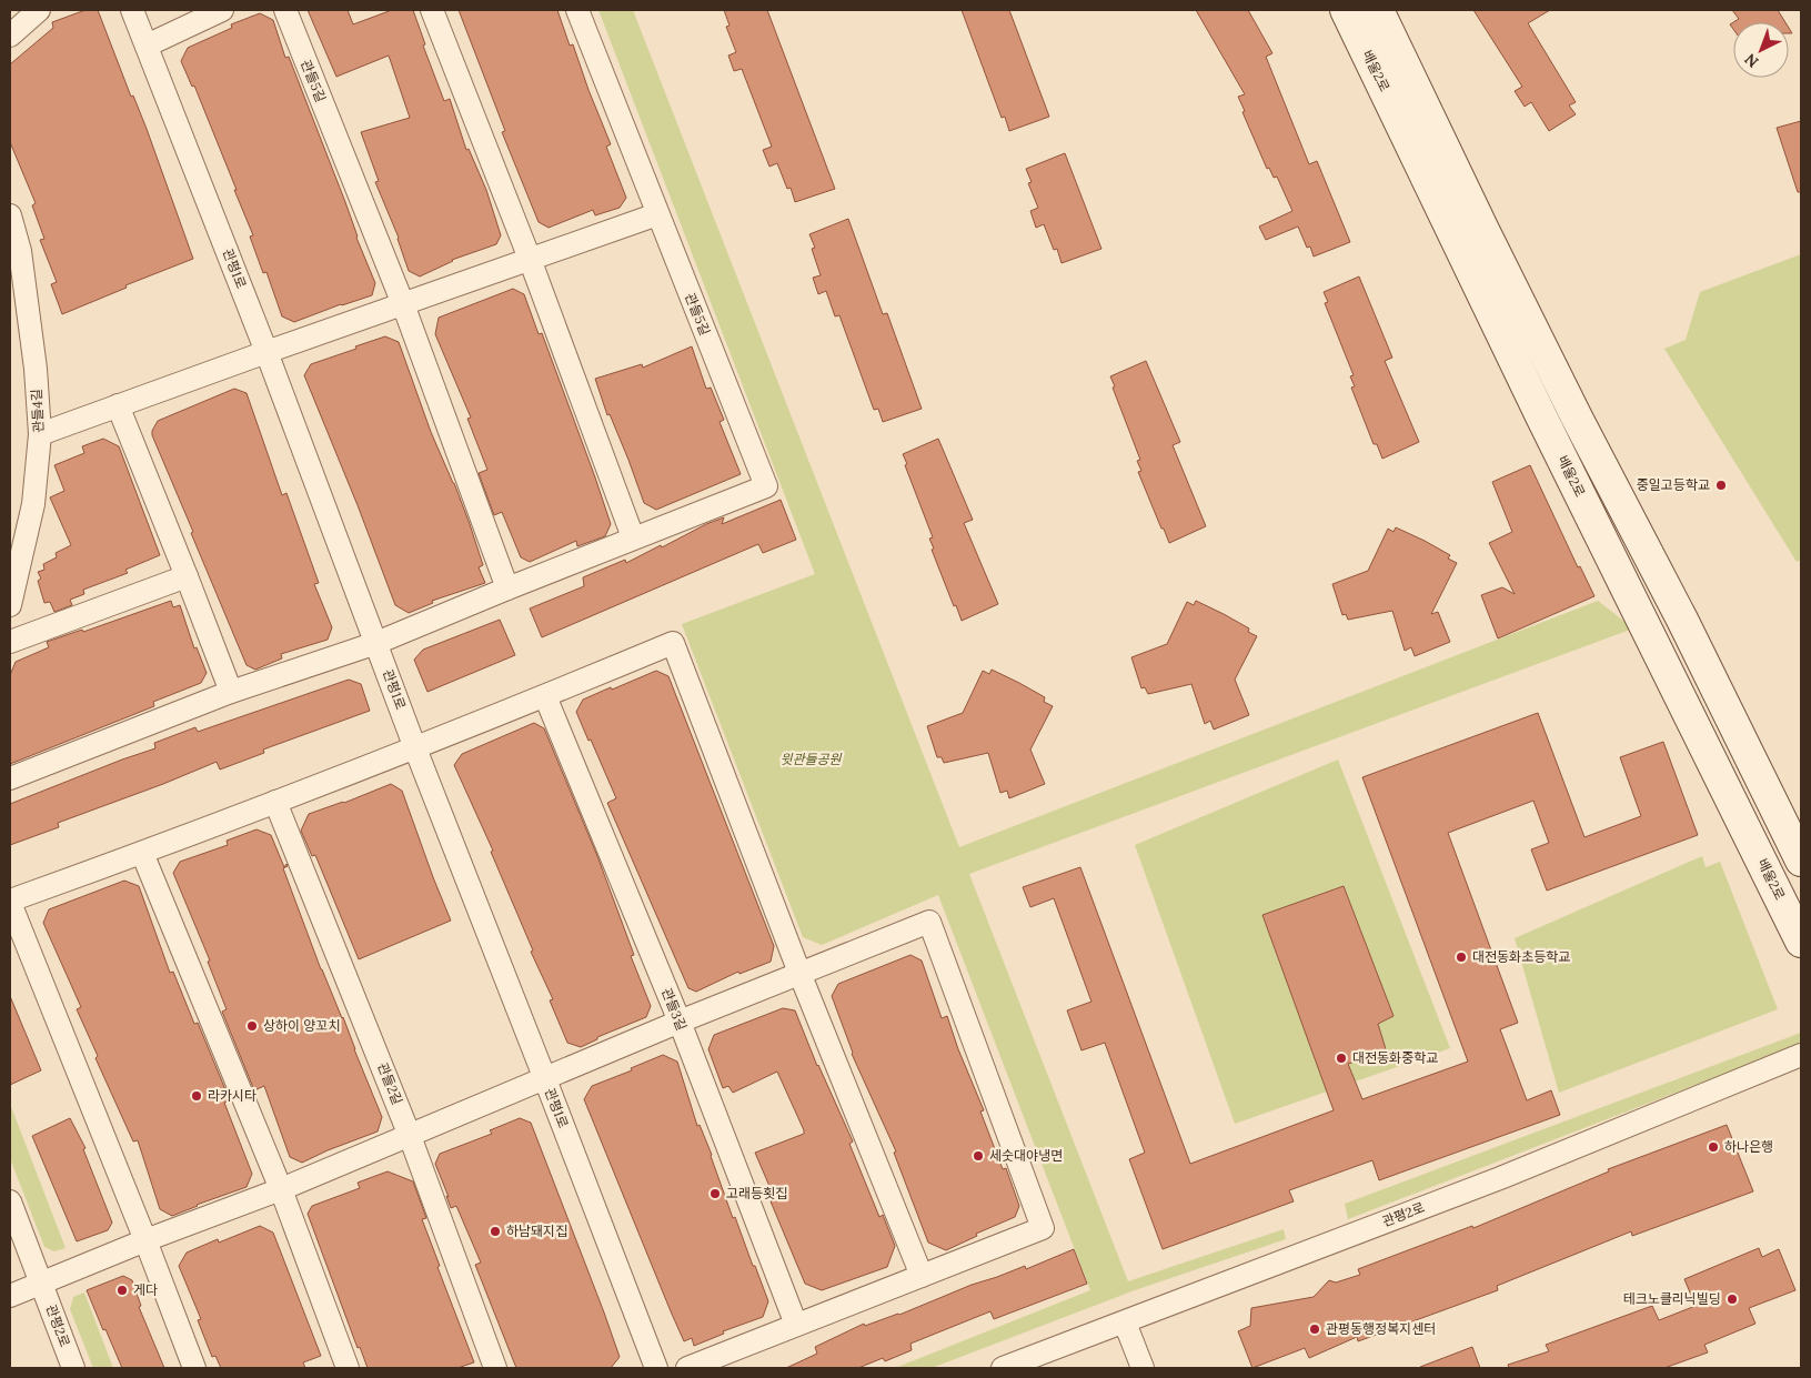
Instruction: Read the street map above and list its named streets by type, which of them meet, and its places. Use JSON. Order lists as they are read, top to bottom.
{
  "streets": {
    "main road": ["배울2로"],
    "street": [
      "관들5길",
      "관평1로",
      "관들4길",
      "관들3길",
      "관들2길",
      "관평2로"
    ]
  },
  "crossings": [
    ["관들5길", "관평1로"]
  ],
  "parks": ["윗관들공원"],
  "places": [
    "중일고등학교",
    "대전동화초등학교",
    "상하이 양꼬치",
    "대전동화중학교",
    "라카시타",
    "하나은행",
    "세숫대야냉면",
    "고래등횟집",
    "하남돼지집",
    "게다",
    "테크노클리닉빌딩",
    "관평동행정복지센터"
  ],
  "north": "bottom left"
}
